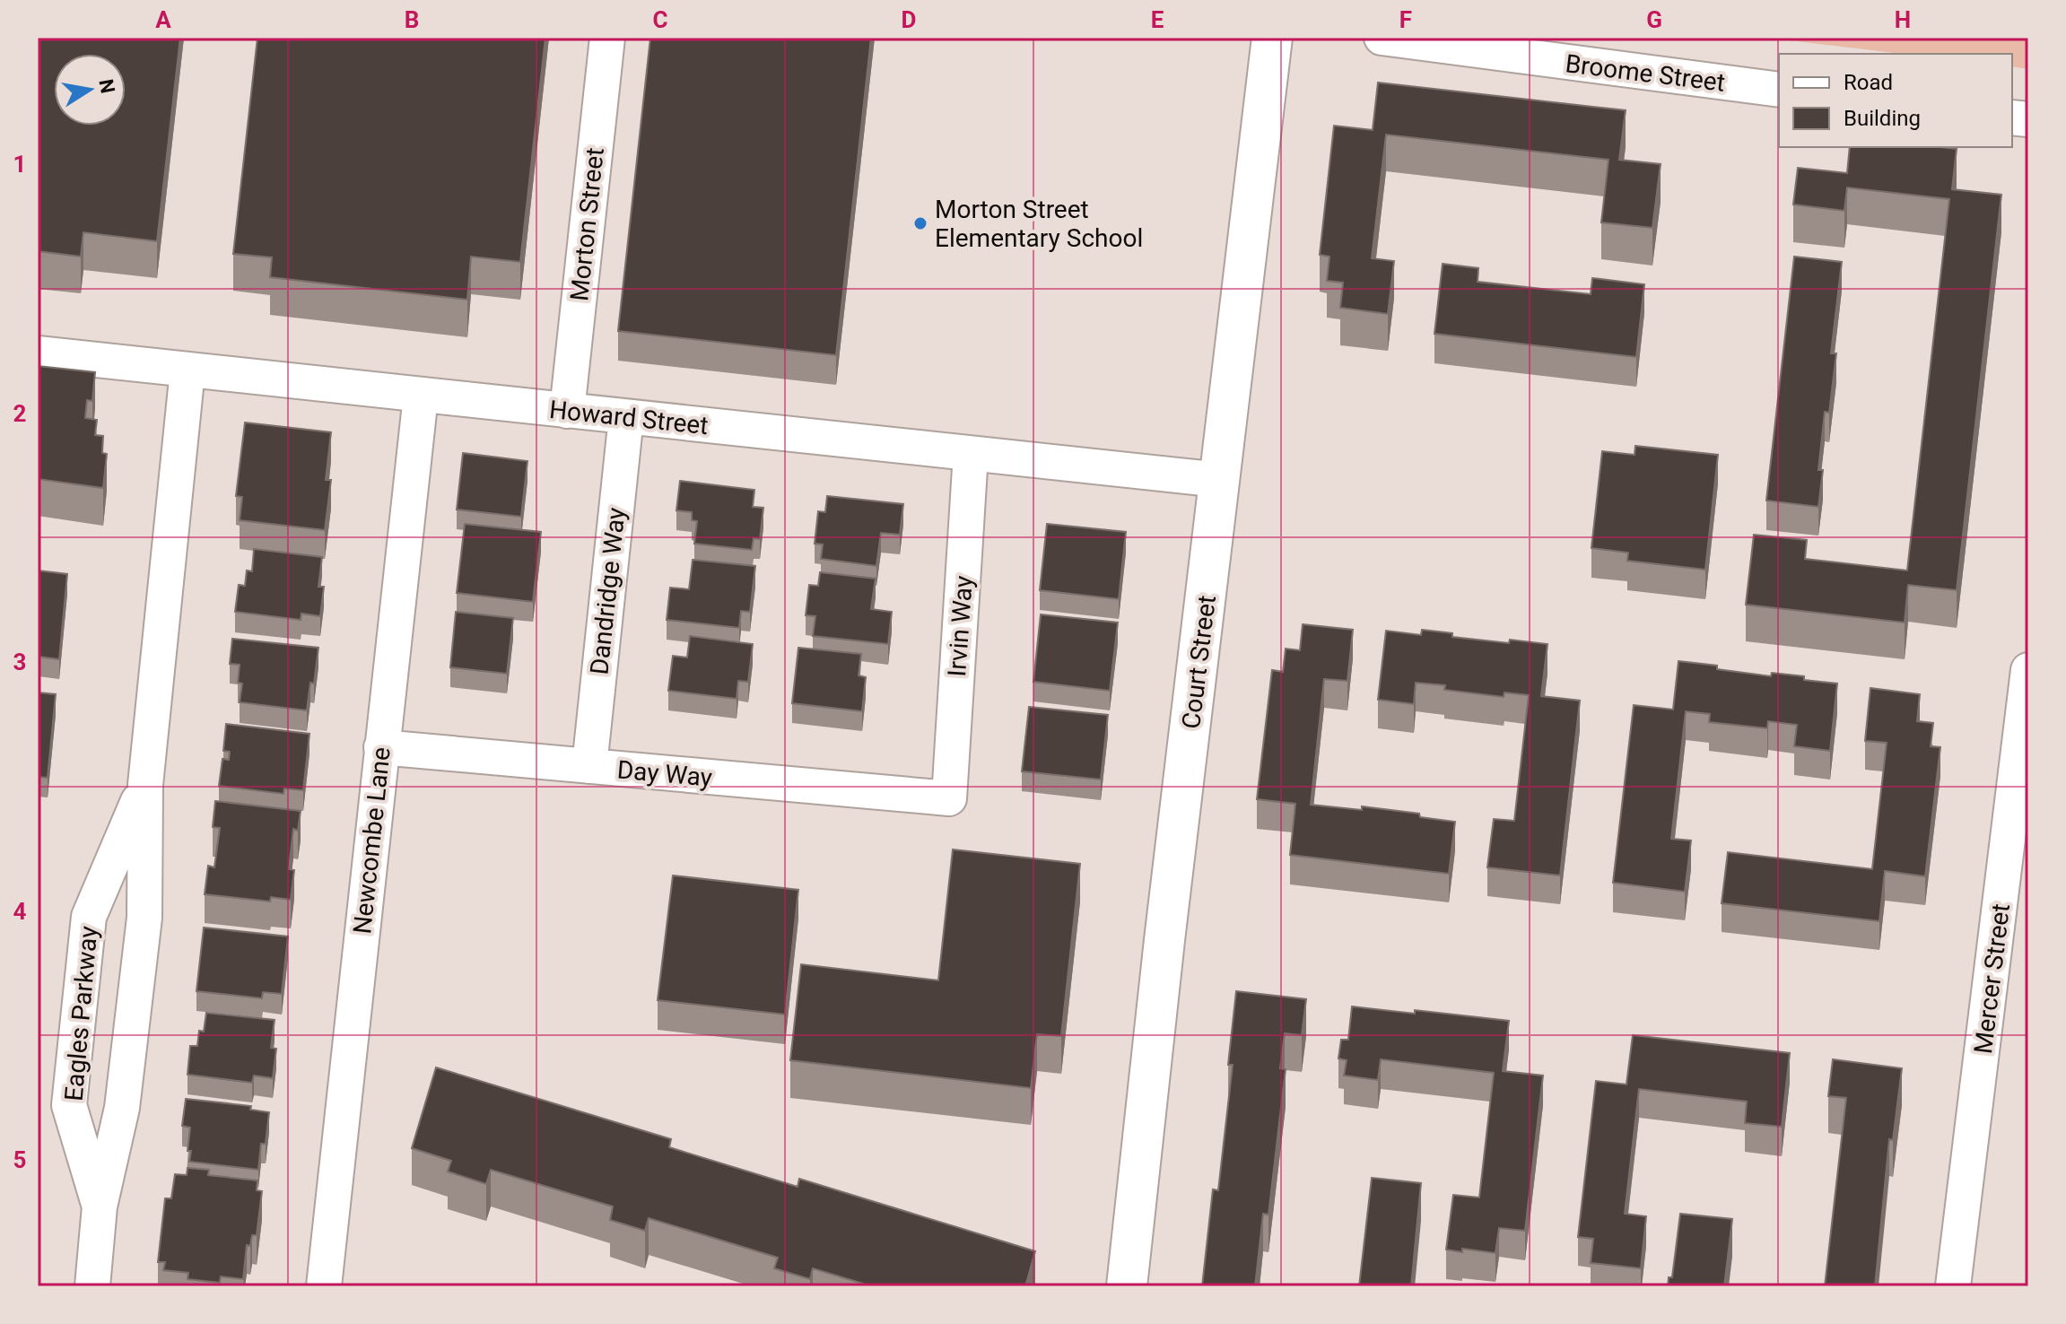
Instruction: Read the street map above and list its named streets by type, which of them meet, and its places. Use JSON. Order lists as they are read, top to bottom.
{
  "streets": {
    "street": [
      "Broome Street",
      "Morton Street",
      "Howard Street",
      "Dandridge Way",
      "Irvin Way",
      "Court Street",
      "Day Way",
      "Newcombe Lane",
      "Mercer Street",
      "Eagles Parkway"
    ]
  },
  "crossings": [
    ["Morton Street", "Howard Street"],
    ["Howard Street", "Dandridge Way"],
    ["Howard Street", "Irvin Way"],
    ["Howard Street", "Court Street"],
    ["Howard Street", "Newcombe Lane"],
    ["Howard Street", "Eagles Parkway"],
    ["Dandridge Way", "Day Way"],
    ["Irvin Way", "Day Way"],
    ["Day Way", "Newcombe Lane"]
  ],
  "places": ["Morton Street Elementary School"],
  "legend": ["Road", "Building"],
  "north": "right",
  "grid": {
    "columns": [
      "A",
      "B",
      "C",
      "D",
      "E",
      "F",
      "G",
      "H"
    ],
    "rows": [
      "1",
      "2",
      "3",
      "4",
      "5"
    ]
  }
}
